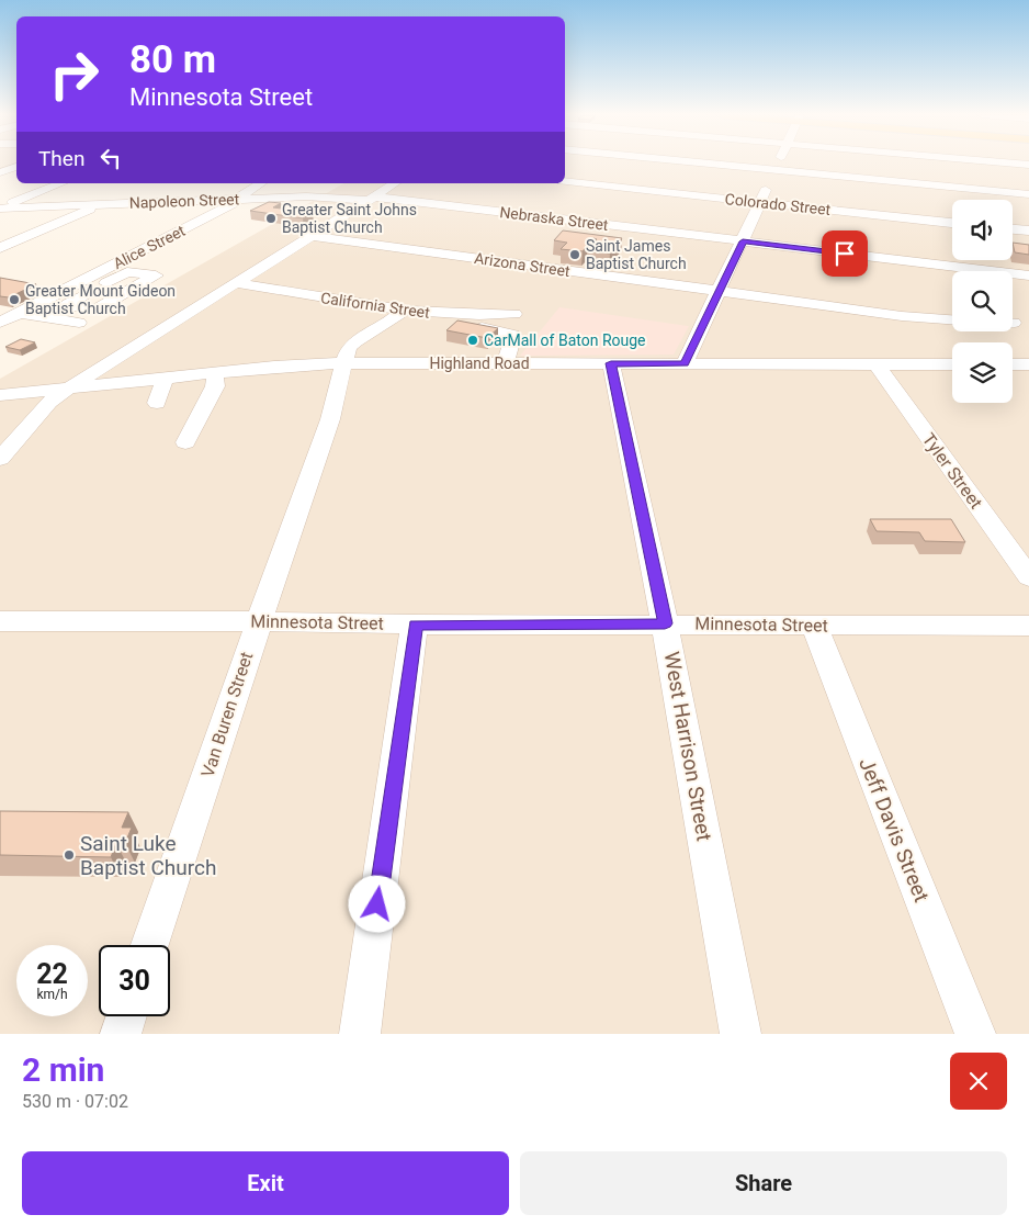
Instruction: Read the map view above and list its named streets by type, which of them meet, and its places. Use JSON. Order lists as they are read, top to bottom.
{
  "streets": {
    "street": [
      "Napoleon Street",
      "Colorado Street",
      "Nebraska Street",
      "Alice Street",
      "Arizona Street",
      "California Street",
      "Highland Road",
      "Tyler Street",
      "Minnesota Street",
      "Van Buren Street",
      "West Harrison Street",
      "Jeff Davis Street"
    ]
  },
  "crossings": [
    ["Napoleon Street", "Nebraska Street"],
    ["Napoleon Street", "Alice Street"],
    ["California Street", "Van Buren Street"],
    ["Highland Road", "Tyler Street"],
    ["Highland Road", "Van Buren Street"],
    ["Highland Road", "West Harrison Street"],
    ["Minnesota Street", "Van Buren Street"],
    ["Minnesota Street", "West Harrison Street"],
    ["Minnesota Street", "Jeff Davis Street"]
  ],
  "places": [
    "Greater Saint Johns Baptist Church",
    "Saint James Baptist Church",
    "Greater Mount Gideon Baptist Church",
    "CarMall of Baton Rouge",
    "Saint Luke Baptist Church"
  ],
  "page": {
    "turn": ["80 m", "Minnesota Street"],
    "then": "Then",
    "speed": "22 km/h",
    "limit": "30",
    "heading": ["2 min", "530 m · 07:02"],
    "buttons": ["Exit", "Share"]
  }
}
